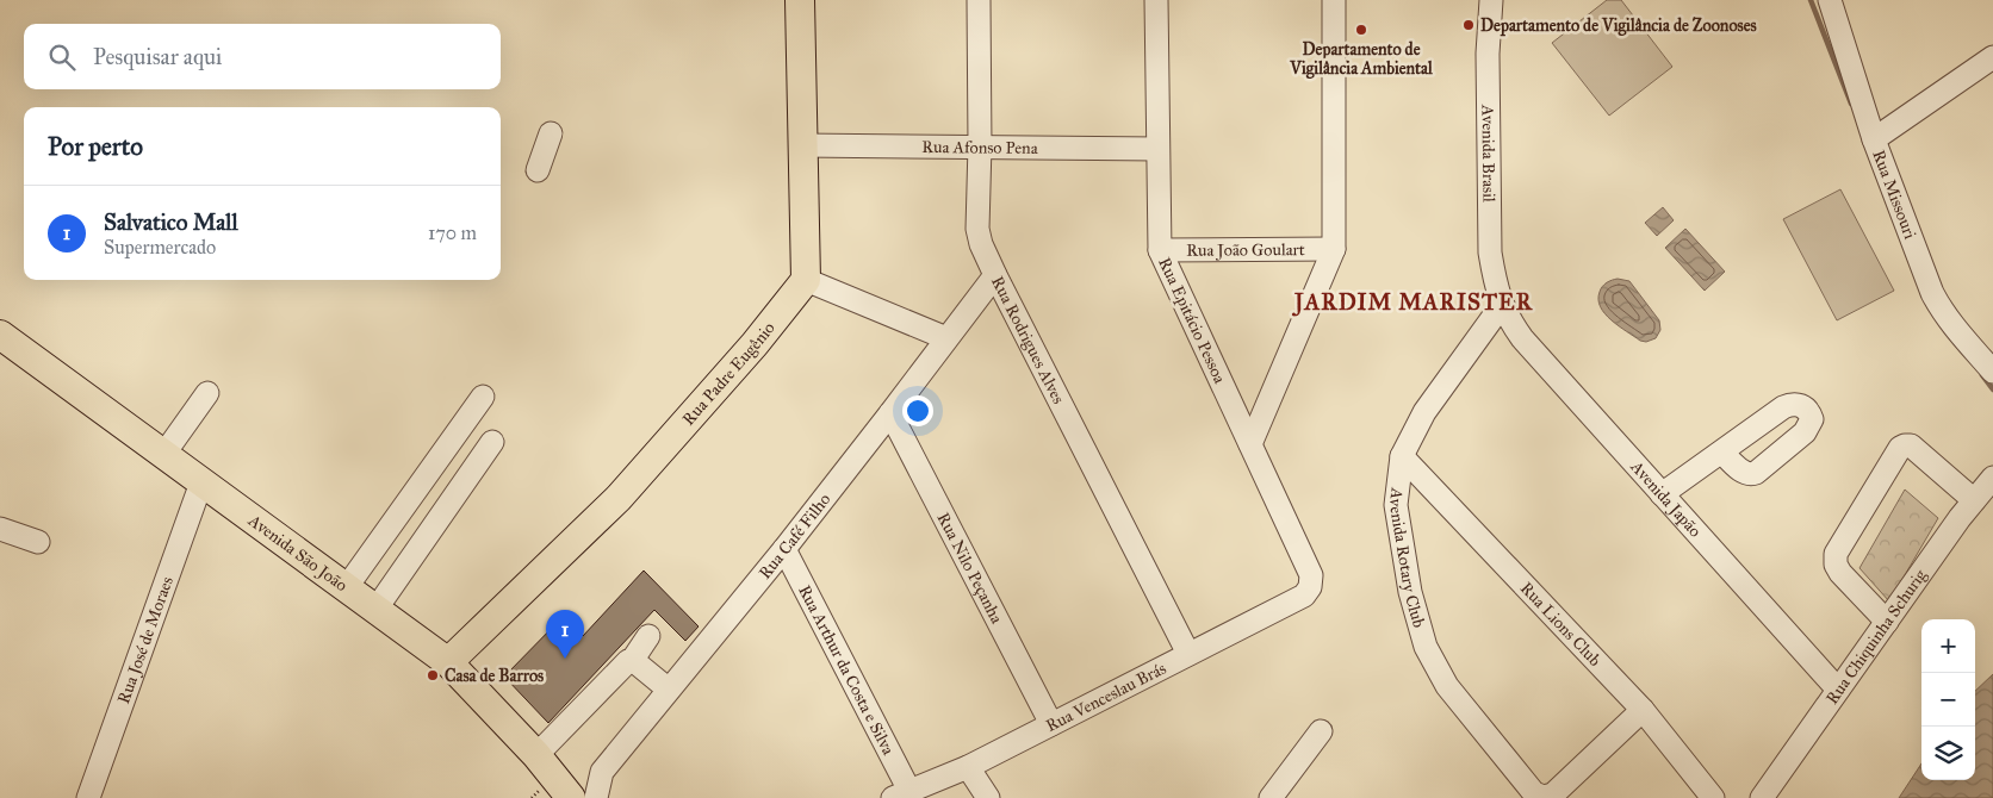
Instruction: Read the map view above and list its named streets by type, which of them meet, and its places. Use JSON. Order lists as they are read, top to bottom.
{
  "streets": {
    "main road": ["Rua Padre Eugênio", "Avenida São João"],
    "street": [
      "Rua Afonso Pena",
      "Avenida Brasil",
      "Rua Missouri",
      "Rua João Goulart",
      "Rua Epitácio Pessoa",
      "Rua Rodrigues Alves",
      "Avenida Japão",
      "Rua Café Filho",
      "Avenida Rotary Club",
      "Rua Nilo Peçanha",
      "Rua Lions Club",
      "Rua Chiquinha Schurig",
      "Rua José de Moraes",
      "Rua Arthur da Costa e Silva",
      "Rua Venceslau Brás"
    ]
  },
  "crossings": [
    ["Rua Afonso Pena", "Rua Epitácio Pessoa"],
    ["Rua Afonso Pena", "Rua Rodrigues Alves"],
    ["Avenida Brasil", "Avenida Japão"],
    ["Avenida Brasil", "Avenida Rotary Club"],
    ["Rua João Goulart", "Rua Epitácio Pessoa"],
    ["Rua Epitácio Pessoa", "Rua Venceslau Brás"],
    ["Rua Rodrigues Alves", "Rua Café Filho"],
    ["Rua Rodrigues Alves", "Rua Venceslau Brás"],
    ["Rua Padre Eugênio", "Avenida São João"],
    ["Avenida Japão", "Avenida Rotary Club"],
    ["Avenida Japão", "Rua Chiquinha Schurig"],
    ["Rua Café Filho", "Rua Nilo Peçanha"],
    ["Rua Café Filho", "Rua Arthur da Costa e Silva"],
    ["Avenida São João", "Rua José de Moraes"],
    ["Avenida Rotary Club", "Rua Lions Club"],
    ["Rua Nilo Peçanha", "Rua Venceslau Brás"],
    ["Rua Arthur da Costa e Silva", "Rua Venceslau Brás"]
  ],
  "districts": ["JARDIM MARISTER"],
  "places": ["Departamento de Vigilância de Zoonoses", "Departamento de Vigilância Ambiental", "Casa de Barros"],
  "page": {
    "search": "Pesquisar aqui",
    "heading": "Por perto",
    "list": [
      {
        "mark": "1",
        "name": "Salvatico Mall",
        "note": "Supermercado",
        "value": "170 m"
      }
    ],
    "pins": "1",
    "map_buttons": ["+", "−"]
  }
}
